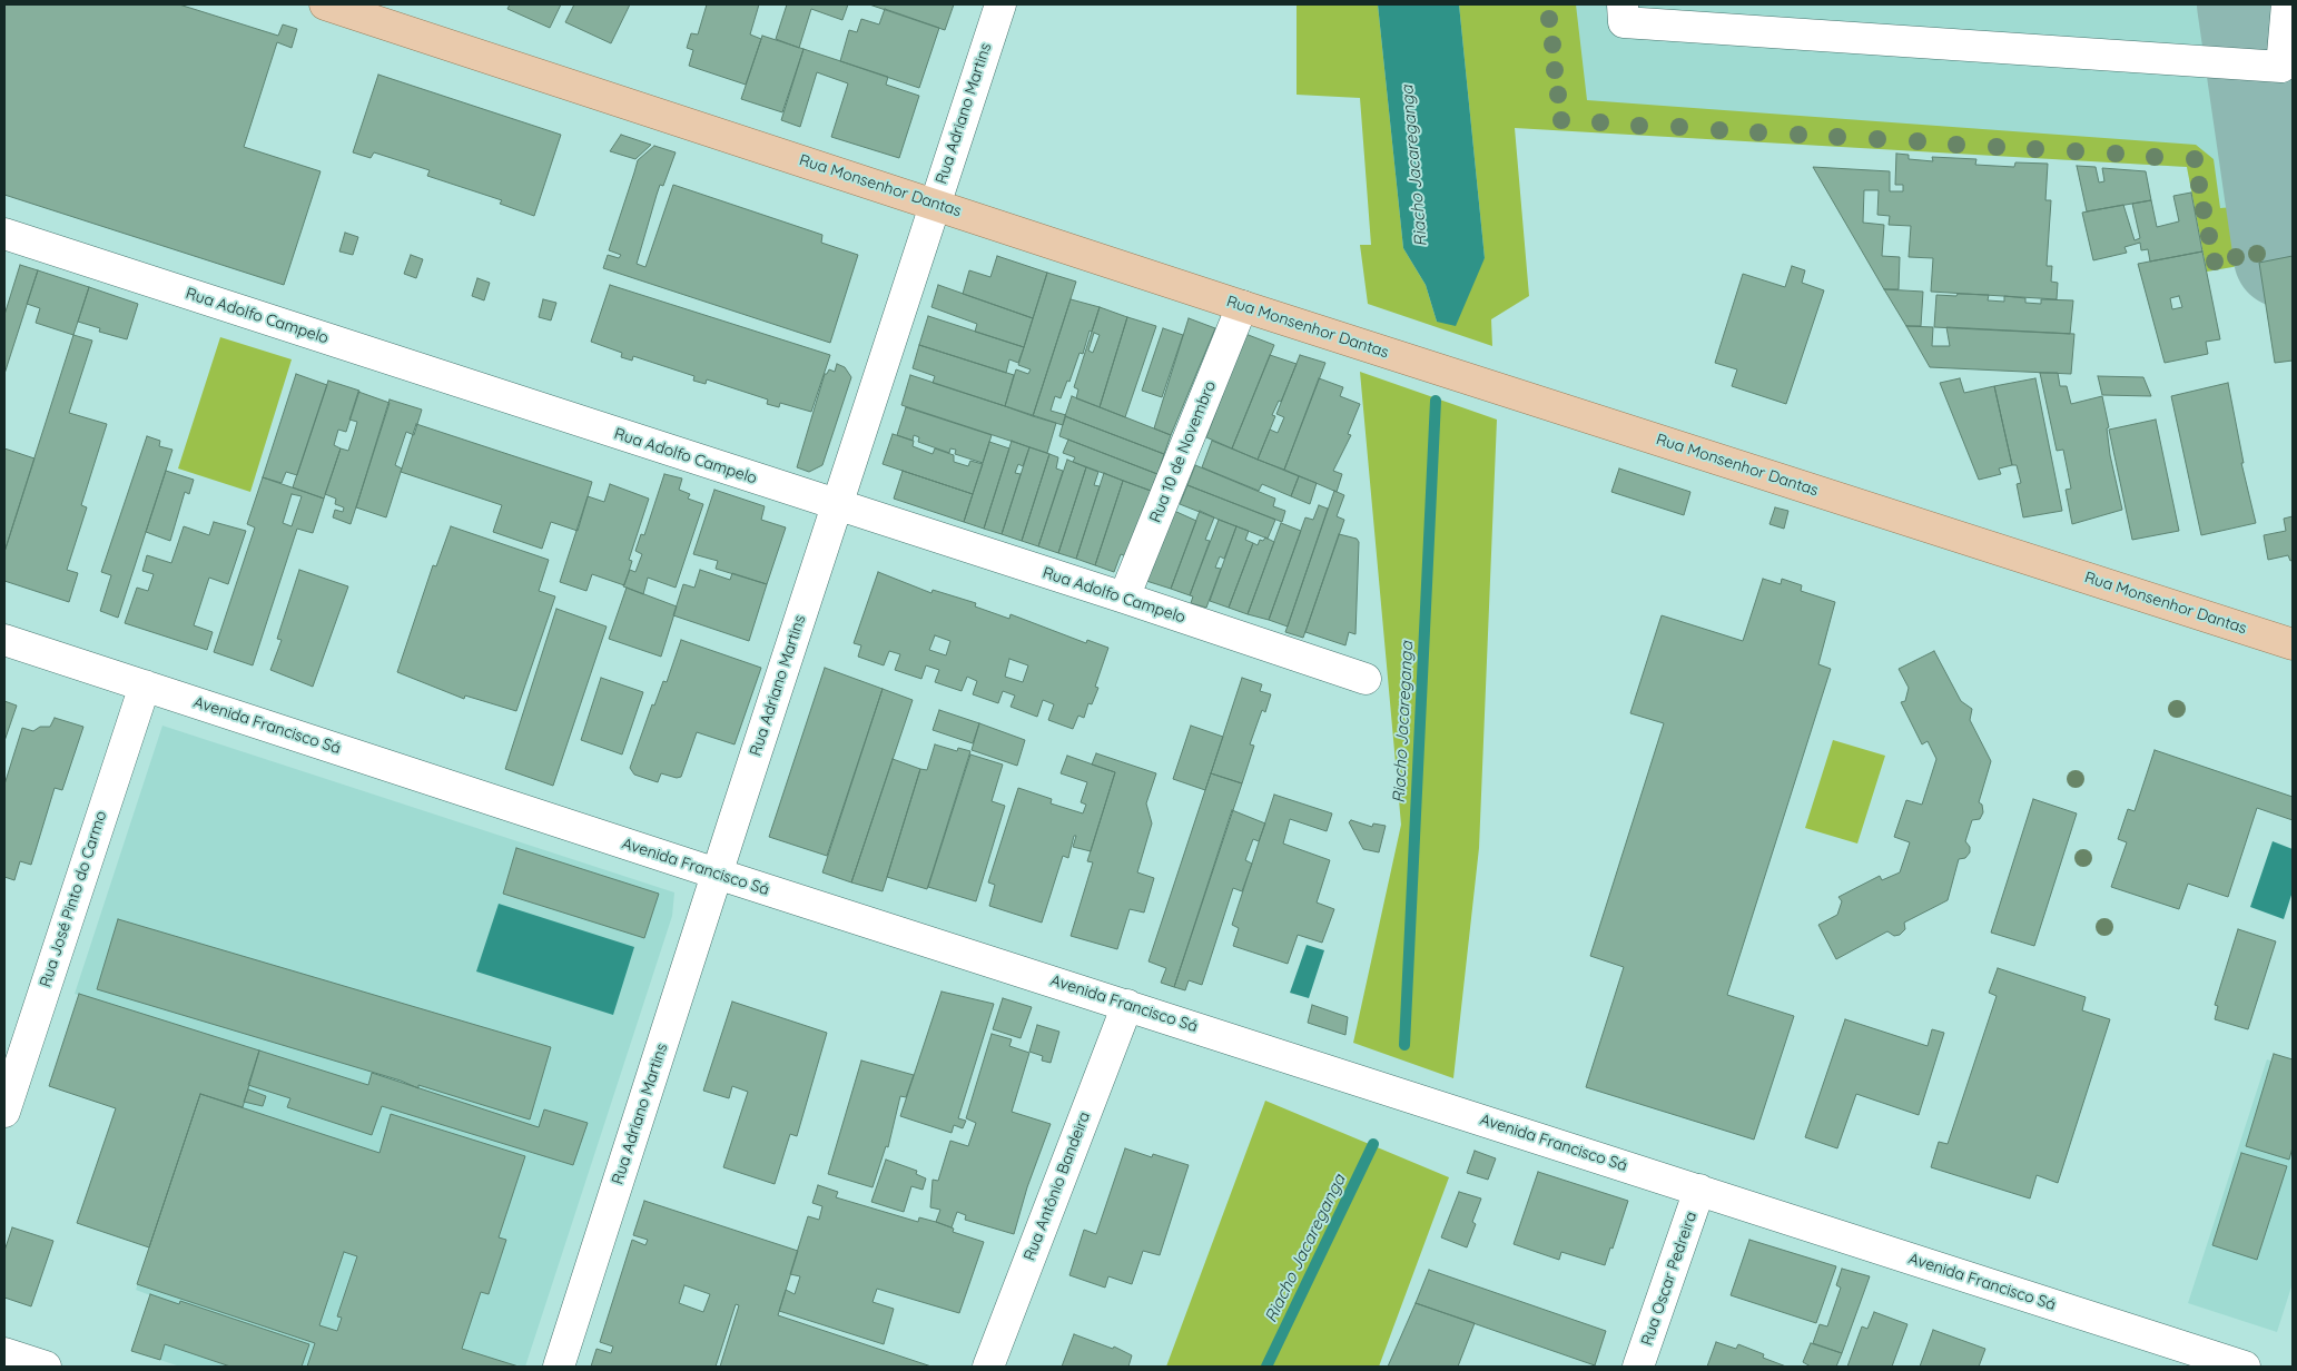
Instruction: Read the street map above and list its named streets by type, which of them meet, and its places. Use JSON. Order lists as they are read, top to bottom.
{
  "streets": {
    "main road": ["Rua Monsenhor Dantas"],
    "street": [
      "Rua Adriano Martins",
      "Rua Adolfo Campelo",
      "Rua 10 de Novembro",
      "Avenida Francisco Sá",
      "Rua José Pinto do Carmo",
      "Rua Antônio Bandeira",
      "Rua Oscar Pedreira"
    ]
  },
  "crossings": [
    ["Rua Adriano Martins", "Rua Monsenhor Dantas"],
    ["Rua Adriano Martins", "Rua Adolfo Campelo"],
    ["Rua Adriano Martins", "Avenida Francisco Sá"],
    ["Rua Monsenhor Dantas", "Rua 10 de Novembro"],
    ["Rua Adolfo Campelo", "Rua 10 de Novembro"],
    ["Avenida Francisco Sá", "Rua José Pinto do Carmo"],
    ["Avenida Francisco Sá", "Rua Antônio Bandeira"],
    ["Avenida Francisco Sá", "Rua Oscar Pedreira"]
  ],
  "water": ["Riacho Jacareganga"]
}
